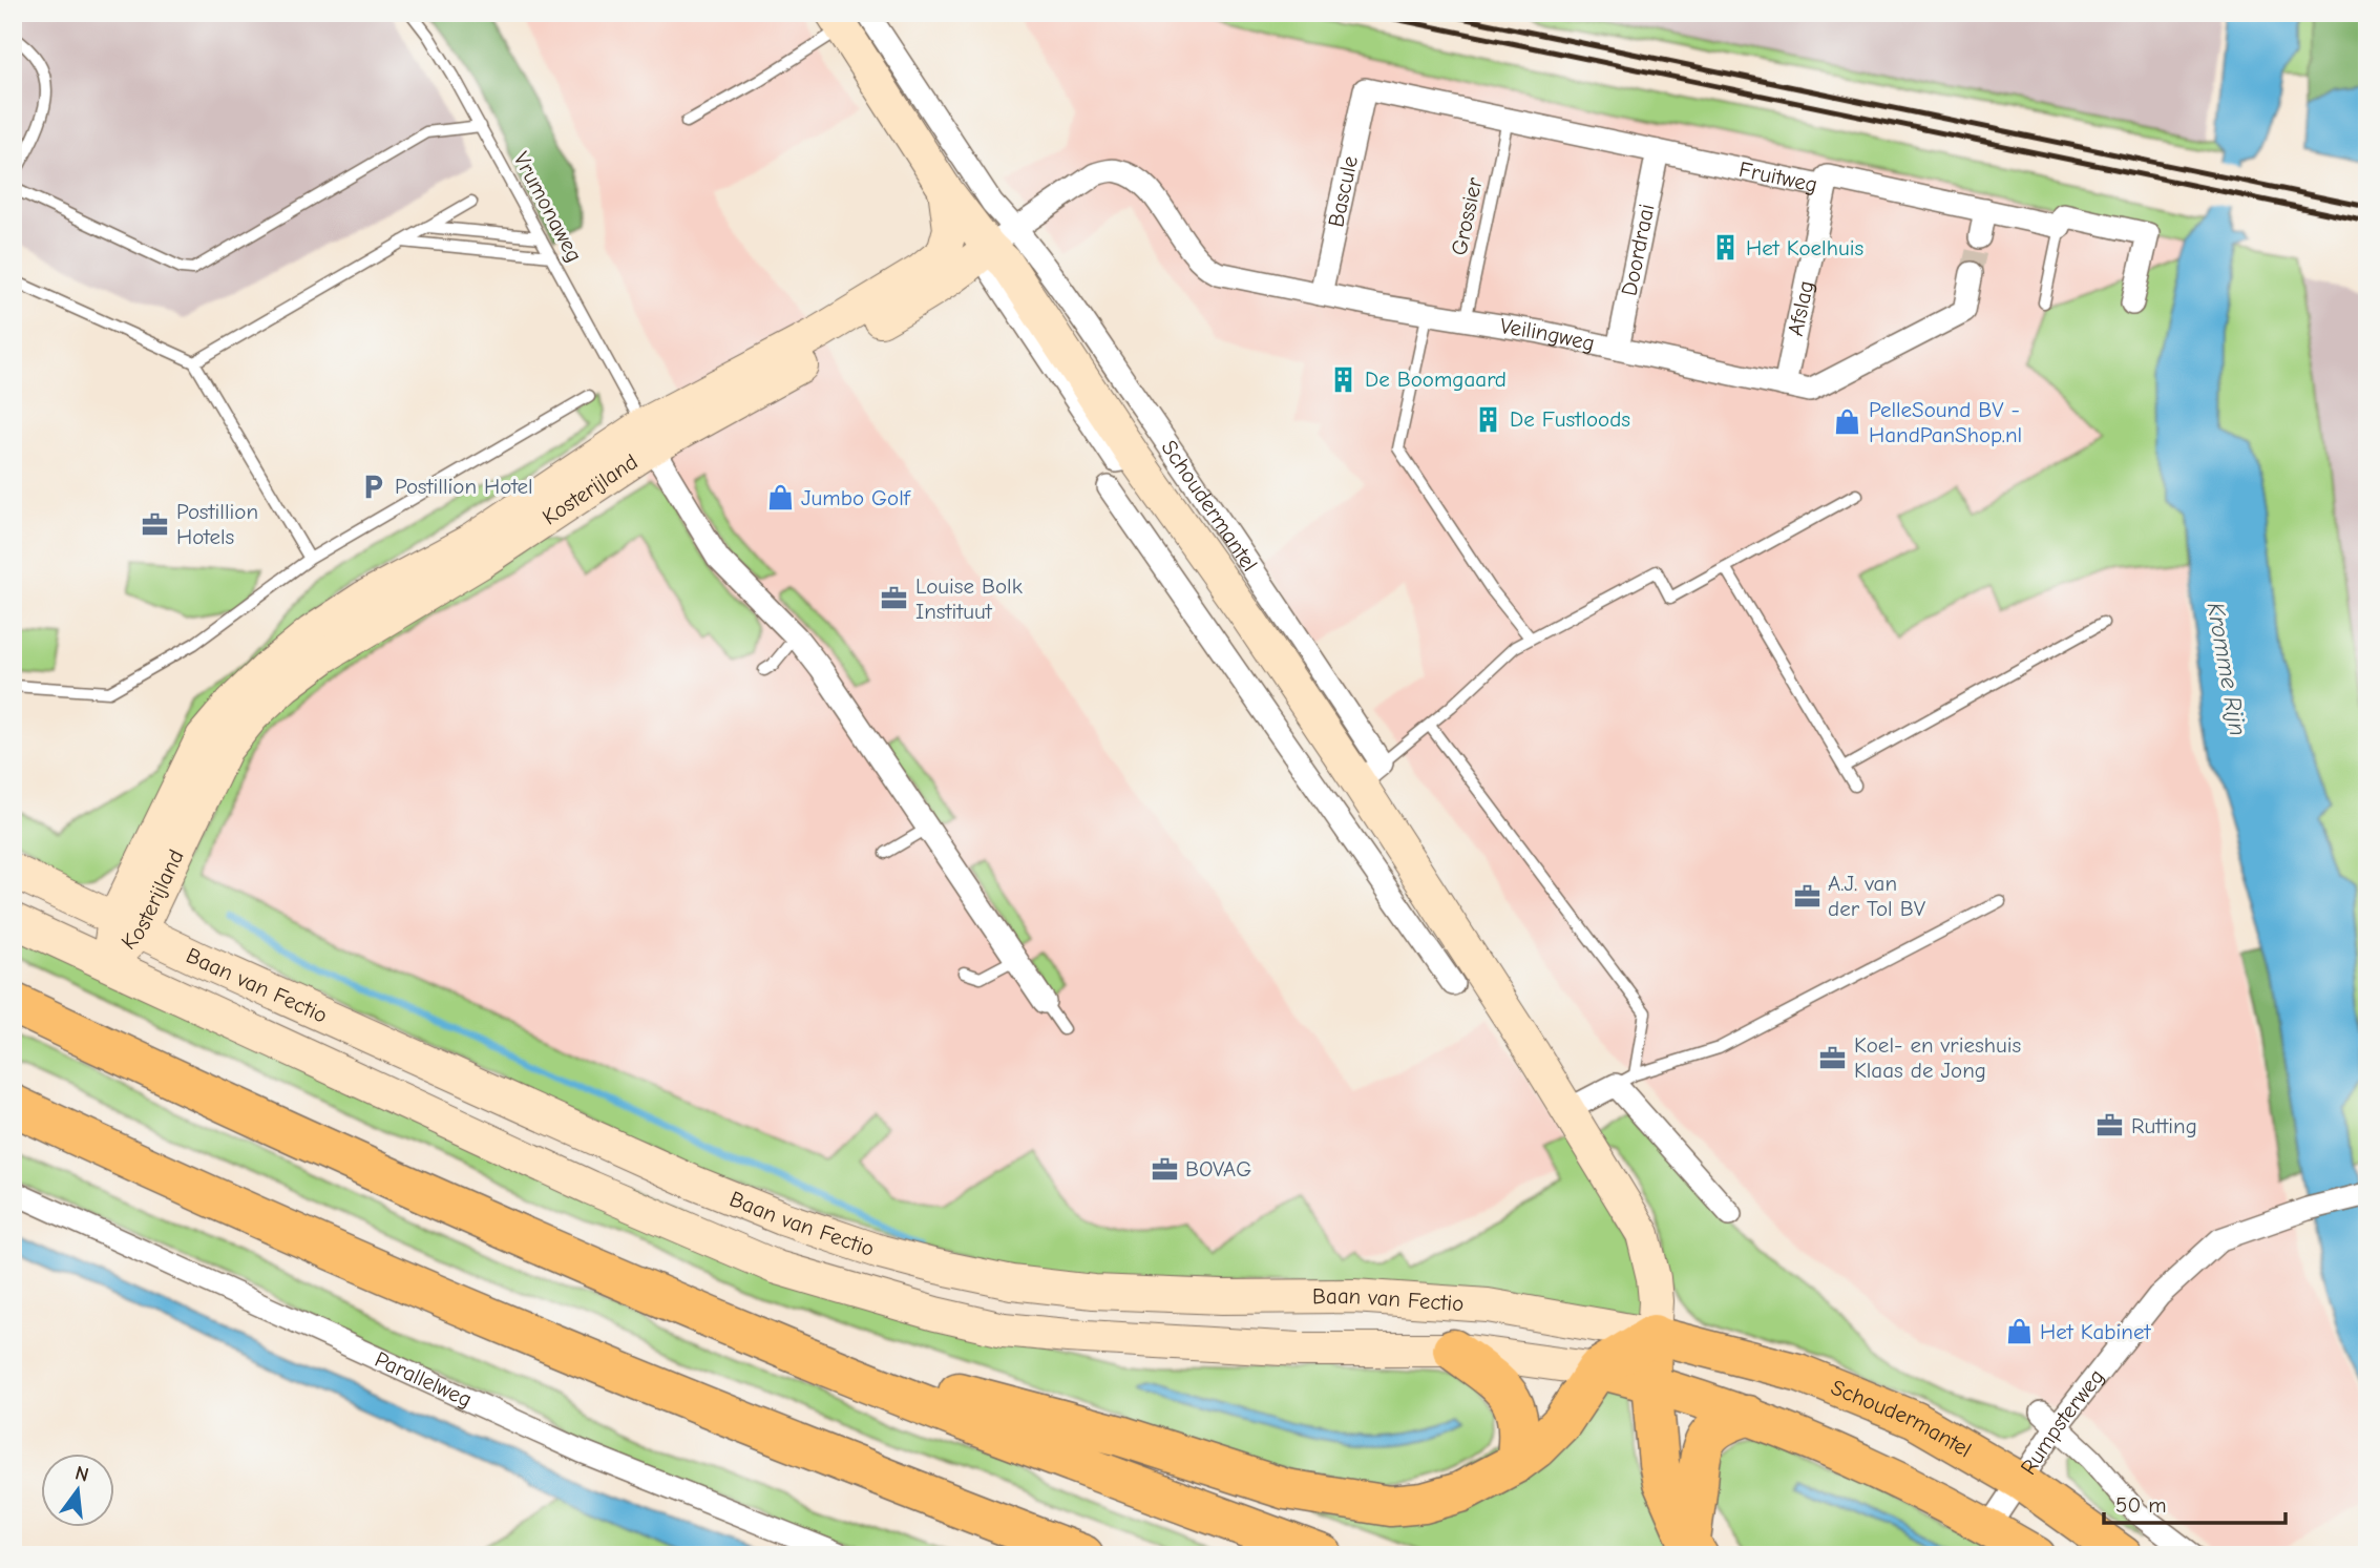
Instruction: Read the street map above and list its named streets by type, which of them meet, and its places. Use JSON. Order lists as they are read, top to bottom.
{
  "streets": {
    "main road": ["Kosterijland", "Schoudermantel", "Baan van Fectio"],
    "street": [
      "Fruitweg",
      "Bascule",
      "Doordraai",
      "Afslag",
      "Veilingweg",
      "Parallelweg",
      "Rumpsterweg"
    ],
    "lane": ["Vrumonaweg", "Grossier"]
  },
  "crossings": [
    ["Fruitweg", "Bascule"],
    ["Fruitweg", "Grossier"],
    ["Fruitweg", "Doordraai"],
    ["Fruitweg", "Afslag"],
    ["Bascule", "Veilingweg"],
    ["Vrumonaweg", "Kosterijland"],
    ["Grossier", "Veilingweg"],
    ["Doordraai", "Veilingweg"],
    ["Afslag", "Veilingweg"],
    ["Veilingweg", "Schoudermantel"],
    ["Kosterijland", "Schoudermantel"],
    ["Kosterijland", "Baan van Fectio"],
    ["Schoudermantel", "Baan van Fectio"],
    ["Schoudermantel", "Rumpsterweg"]
  ],
  "water": ["Kromme Rijn"],
  "places": {
    "building": ["Het Koelhuis", "De Boomgaard", "De Fustloods"],
    "shop": ["PelleSound BV - HandPanShop.nl", "Jumbo Golf", "Het Kabinet"],
    "parking": ["Postillion Hotel"],
    "office": [
      "Postillion Hotels",
      "Louise Bolk Instituut",
      "A.J. van der Tol BV",
      "Koel- en vrieshuis Klaas de Jong",
      "Rutting",
      "BOVAG"
    ]
  },
  "scale_bar": "50 m",
  "north": "top"
}
